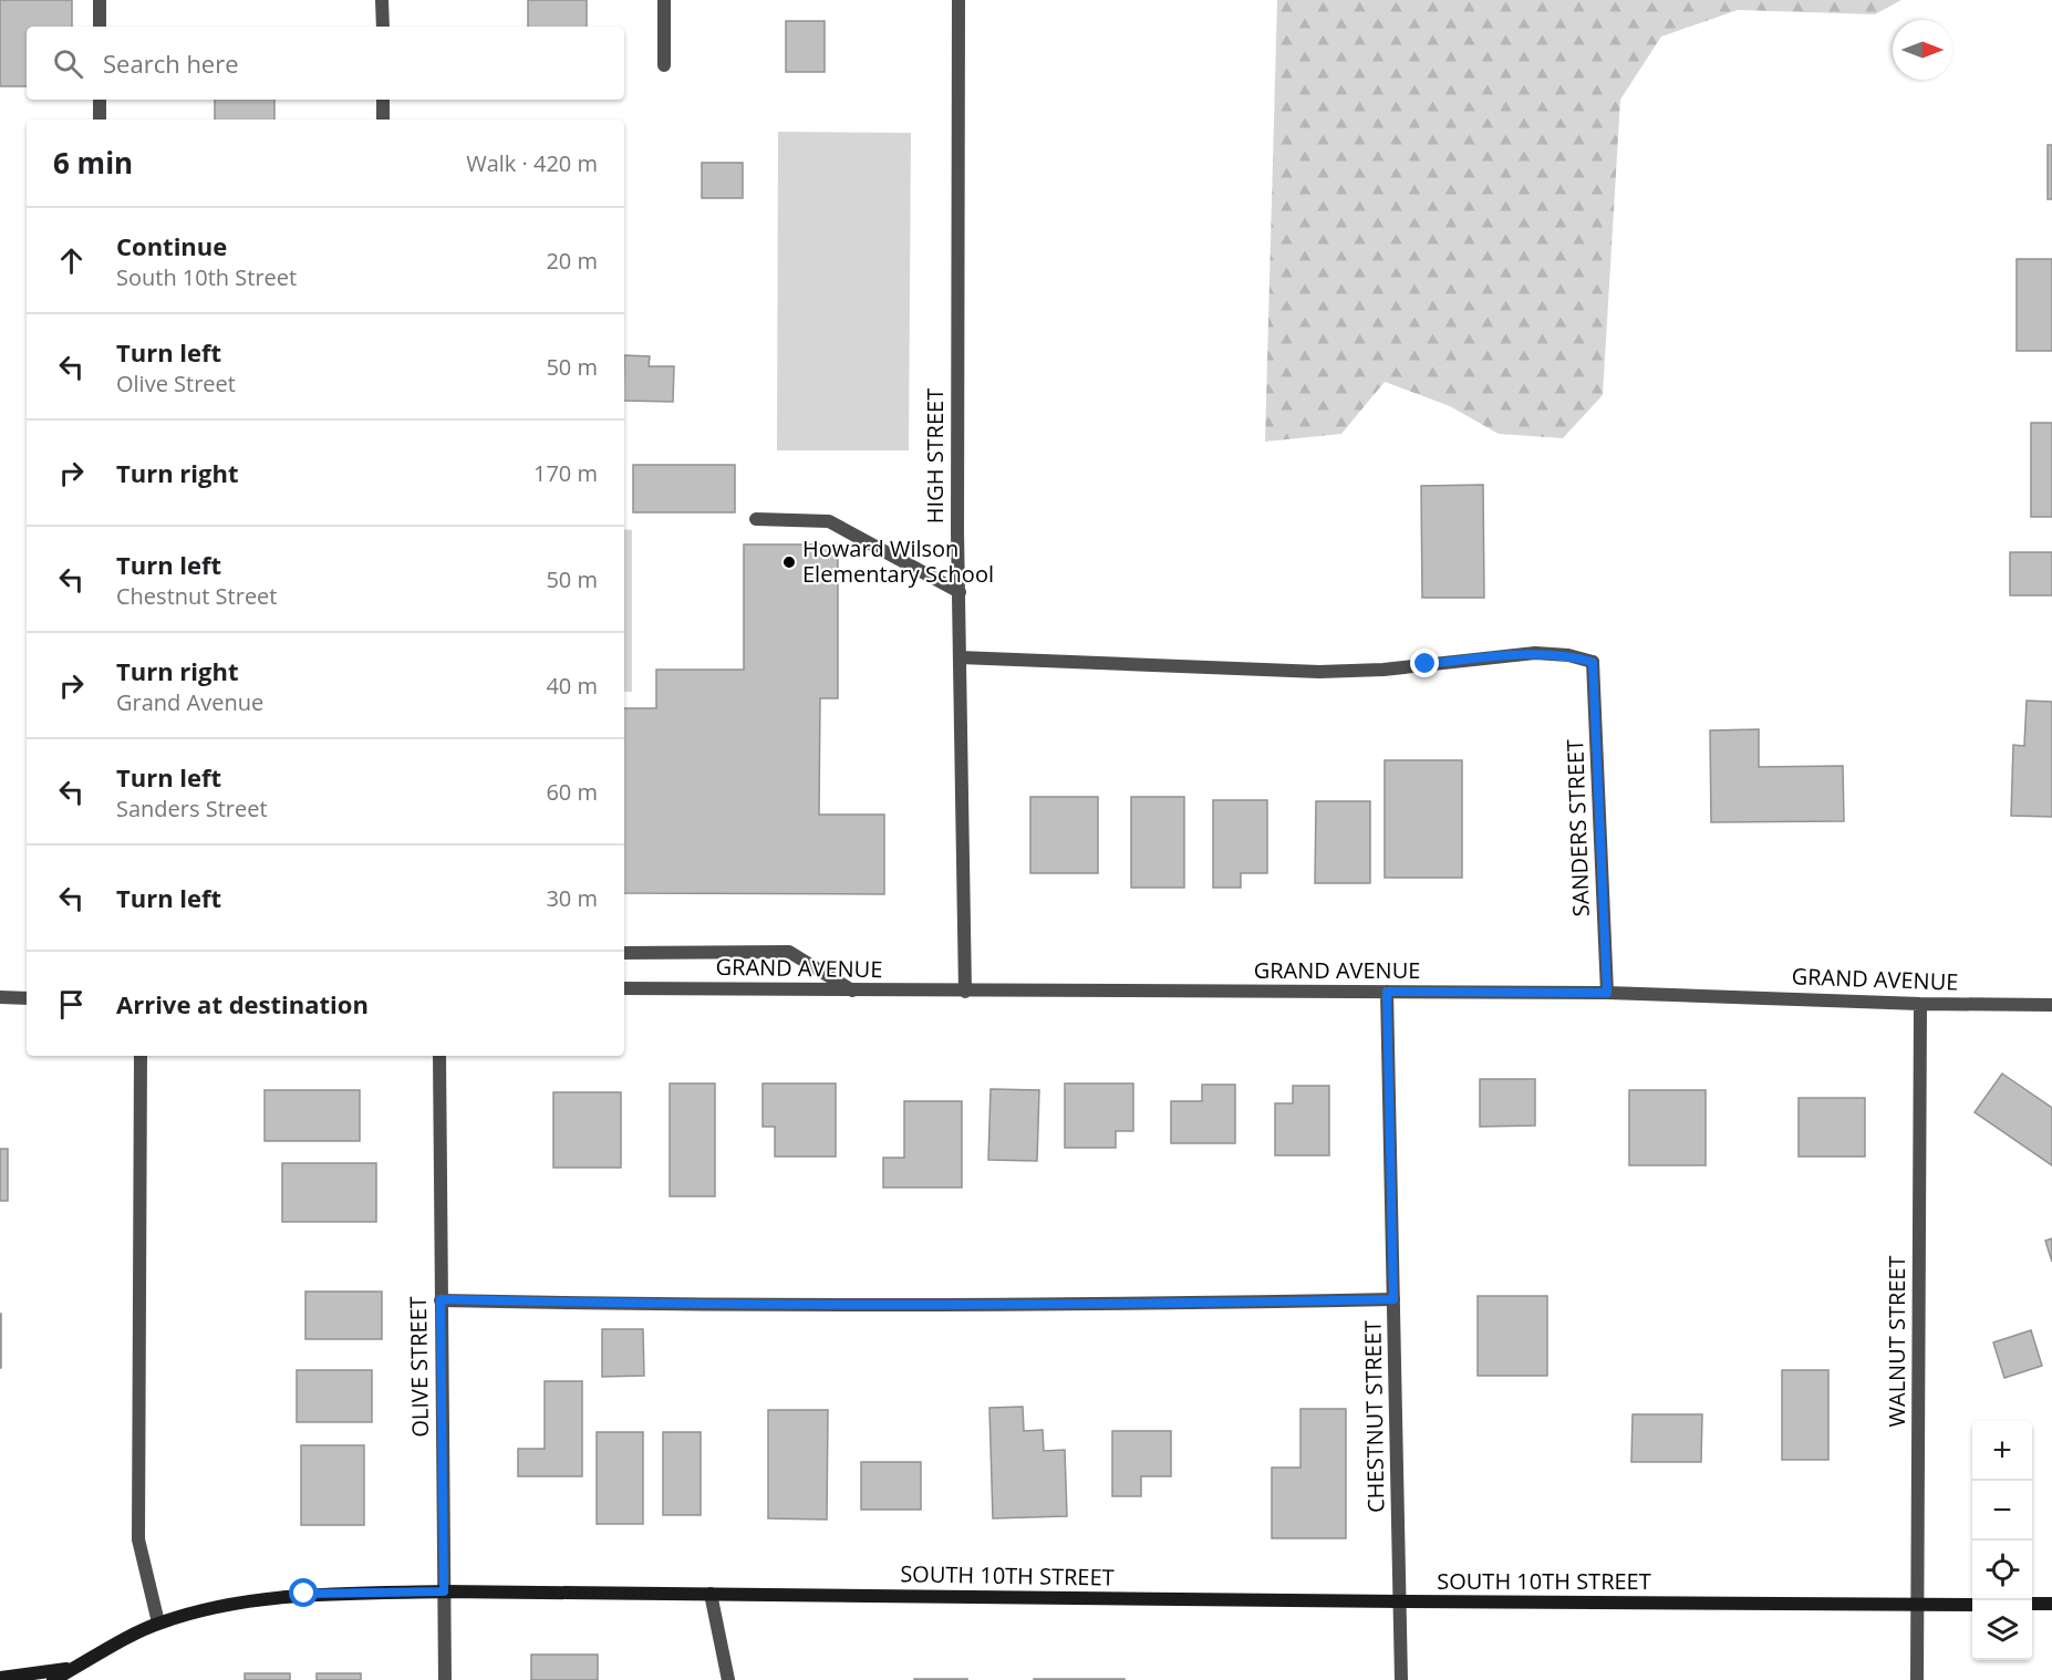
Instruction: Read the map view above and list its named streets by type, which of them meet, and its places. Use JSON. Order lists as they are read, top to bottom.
{
  "streets": {
    "street": [
      "HIGH STREET",
      "SANDERS STREET",
      "GRAND AVENUE",
      "WALNUT STREET",
      "OLIVE STREET",
      "CHESTNUT STREET",
      "SOUTH 10TH STREET"
    ]
  },
  "crossings": [
    ["HIGH STREET", "SANDERS STREET"],
    ["HIGH STREET", "GRAND AVENUE"],
    ["SANDERS STREET", "GRAND AVENUE"],
    ["GRAND AVENUE", "WALNUT STREET"],
    ["GRAND AVENUE", "CHESTNUT STREET"],
    ["WALNUT STREET", "SOUTH 10TH STREET"],
    ["OLIVE STREET", "SOUTH 10TH STREET"],
    ["CHESTNUT STREET", "SOUTH 10TH STREET"]
  ],
  "places": ["Howard Wilson Elementary School"],
  "north": "right",
  "page": {
    "search": "Search here",
    "heading": ["6 min", "Walk · 420 m"],
    "list": [
      ["Continue", "South 10th Street", "20 m"],
      ["Turn left", "Olive Street", "50 m"],
      ["Turn right", "170 m"],
      ["Turn left", "Chestnut Street", "50 m"],
      ["Turn right", "Grand Avenue", "40 m"],
      ["Turn left", "Sanders Street", "60 m"],
      ["Turn left", "30 m"],
      "Arrive at destination"
    ],
    "map_buttons": ["+", "−"]
  }
}
